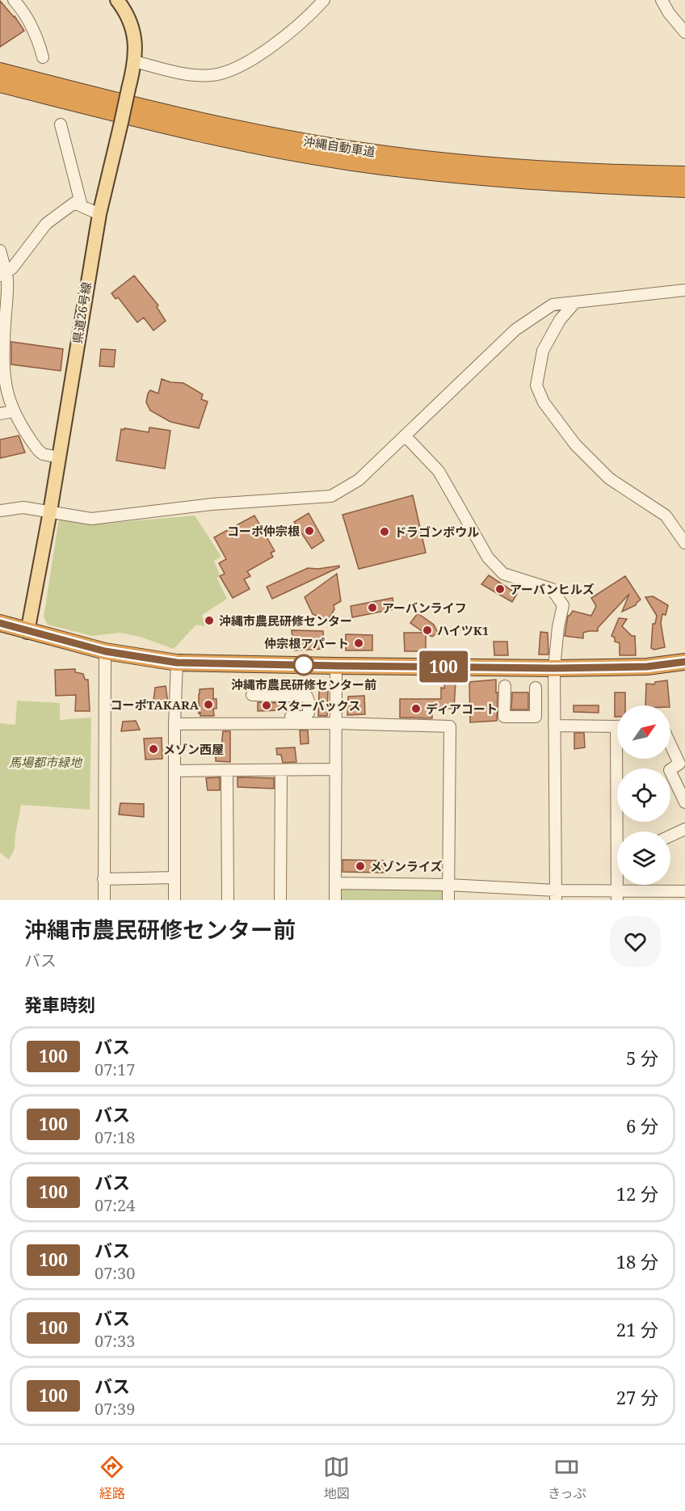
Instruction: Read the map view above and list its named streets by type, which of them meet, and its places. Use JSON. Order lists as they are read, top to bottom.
{
  "streets": {
    "highway": ["沖縄自動車道"],
    "main road": ["県道26号線"]
  },
  "parks": ["馬場都市緑地"],
  "places": [
    "コーポ仲宗根",
    "ドラゴンボウル",
    "アーバンヒルズ",
    "アーバンライフ",
    "沖縄市農民研修センター",
    "ハイツK1",
    "仲宗根アパート",
    "沖縄市農民研修センター前",
    "コーポTAKARA",
    "スターバックス",
    "ディアコート",
    "メゾン西屋",
    "メゾンライズ"
  ],
  "lines": ["bus line 100"],
  "north": "top right",
  "page": {
    "on_map": "100",
    "heading": [
      ["沖縄市農民研修センター前", "バス"],
      "発車時刻"
    ],
    "list": [
      {
        "mark": "100",
        "name": "バス",
        "note": "07:17",
        "value": "5 分"
      },
      {
        "mark": "100",
        "name": "バス",
        "note": "07:18",
        "value": "6 分"
      },
      {
        "mark": "100",
        "name": "バス",
        "note": "07:24",
        "value": "12 分"
      },
      {
        "mark": "100",
        "name": "バス",
        "note": "07:30",
        "value": "18 分"
      },
      {
        "mark": "100",
        "name": "バス",
        "note": "07:33",
        "value": "21 分"
      },
      {
        "mark": "100",
        "name": "バス",
        "note": "07:39",
        "value": "27 分"
      }
    ],
    "tabs": ["経路", "地図", "きっぷ"]
  }
}
